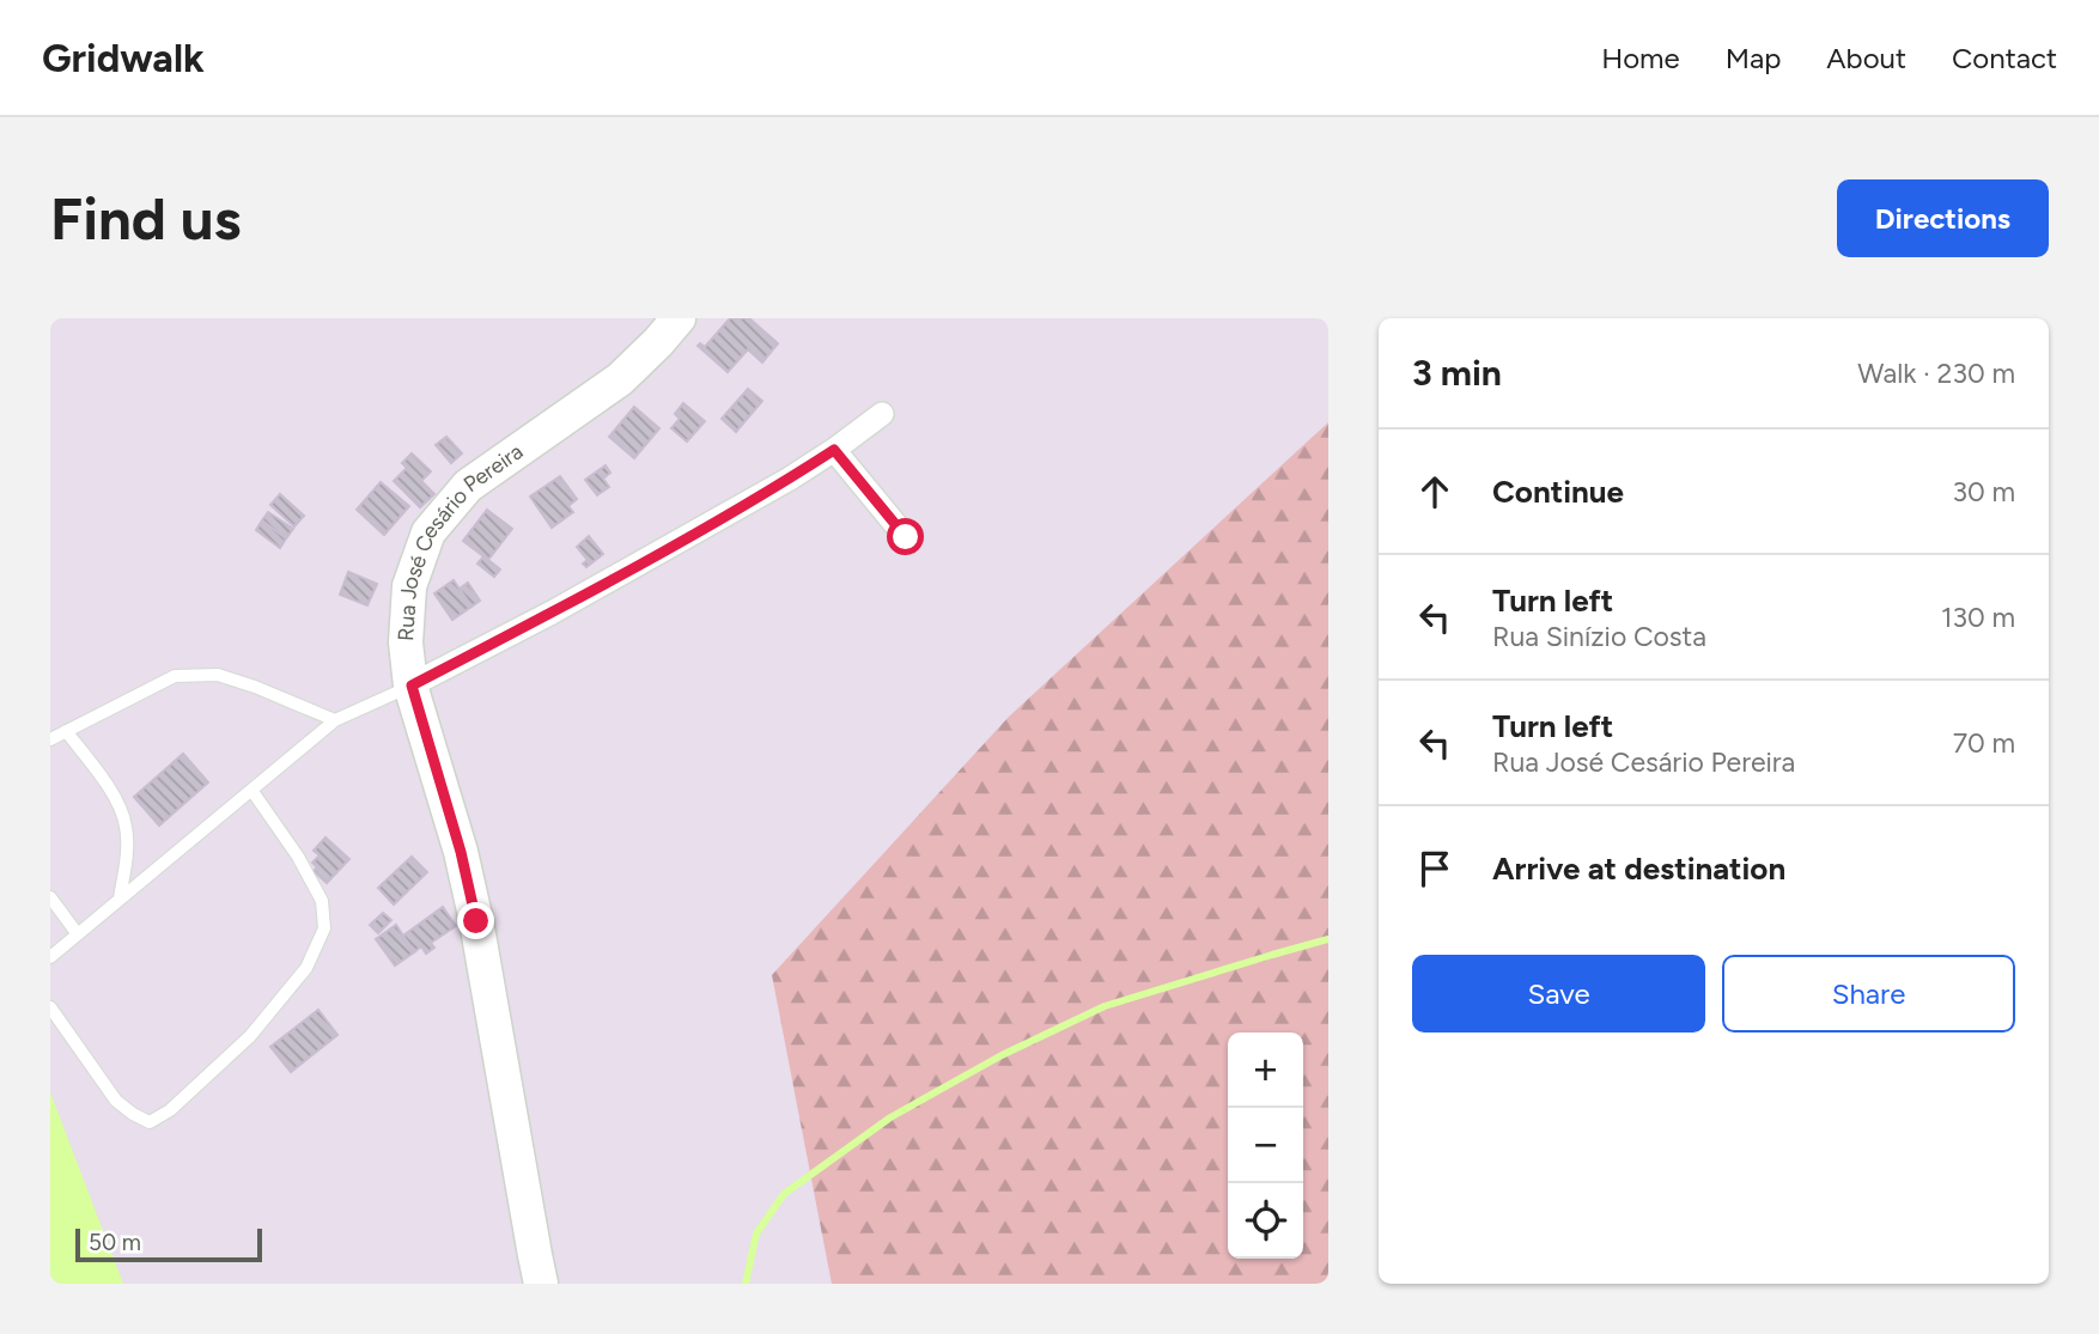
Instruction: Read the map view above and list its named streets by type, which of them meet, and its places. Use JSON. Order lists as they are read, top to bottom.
{
  "streets": {
    "street": ["Rua José Cesário Pereira"]
  },
  "scale_bar": "50 m",
  "page": {
    "header": "Gridwalk",
    "nav": [
      "Home",
      "Map",
      "About",
      "Contact"
    ],
    "buttons": [
      "Directions",
      ["Save", "Share"]
    ],
    "title": "Find us",
    "heading": ["3 min", "Walk · 230 m"],
    "list": [
      ["Continue", "30 m"],
      ["Turn left", "Rua Sinízio Costa", "130 m"],
      ["Turn left", "Rua José Cesário Pereira", "70 m"],
      "Arrive at destination"
    ],
    "map_buttons": ["+", "−"],
    "scale": "50 m"
  }
}
